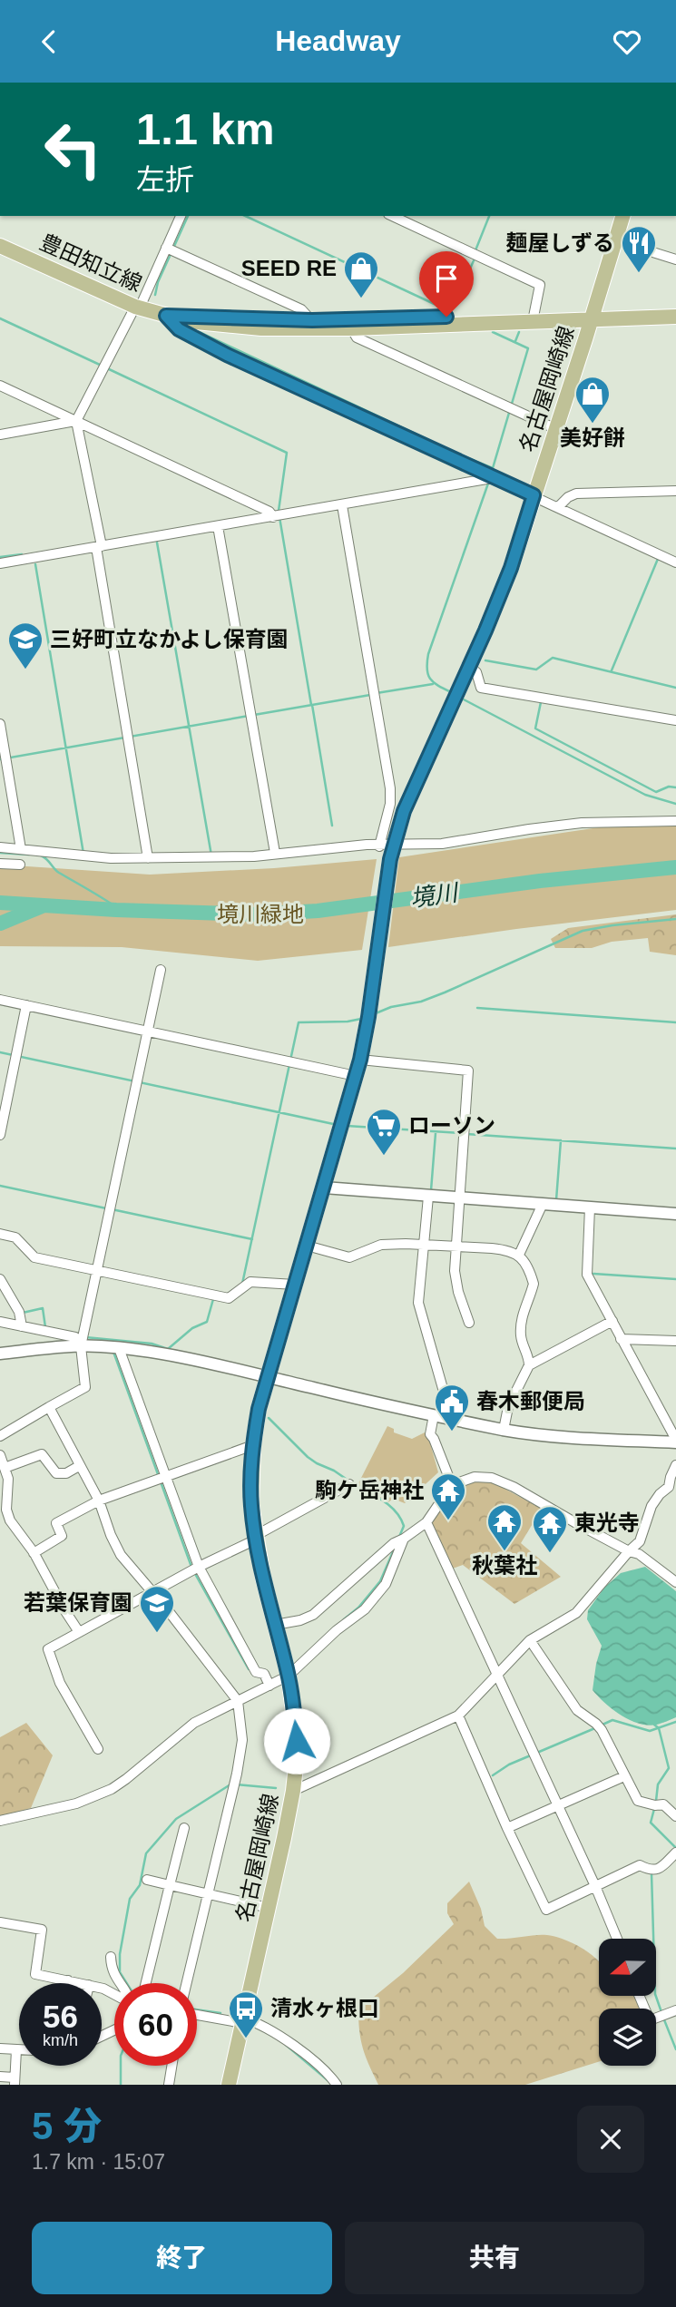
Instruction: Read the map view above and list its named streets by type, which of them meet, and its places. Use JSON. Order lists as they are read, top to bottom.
{
  "streets": {
    "main road": ["豊田知立線", "名古屋岡崎線"]
  },
  "crossings": [
    ["豊田知立線", "名古屋岡崎線"]
  ],
  "water": ["境川"],
  "parks": ["境川緑地"],
  "places": {
    "restaurant": ["麺屋しずる"],
    "shop": ["SEED RE", "美好餅"],
    "school or university": ["三好町立なかよし保育園", "若葉保育園"],
    "supermarket": ["ローソン"],
    "public building": ["春木郵便局"],
    "temple": ["駒ケ岳神社", "秋葉社", "東光寺"],
    "bus stop": ["清水ヶ根口"]
  },
  "north": "left",
  "page": {
    "header": "Headway",
    "turn": ["1.1 km", "左折"],
    "speed": "56 km/h",
    "limit": "60",
    "heading": ["5 分", "1.7 km · 15:07"],
    "buttons": ["終了", "共有"]
  }
}
